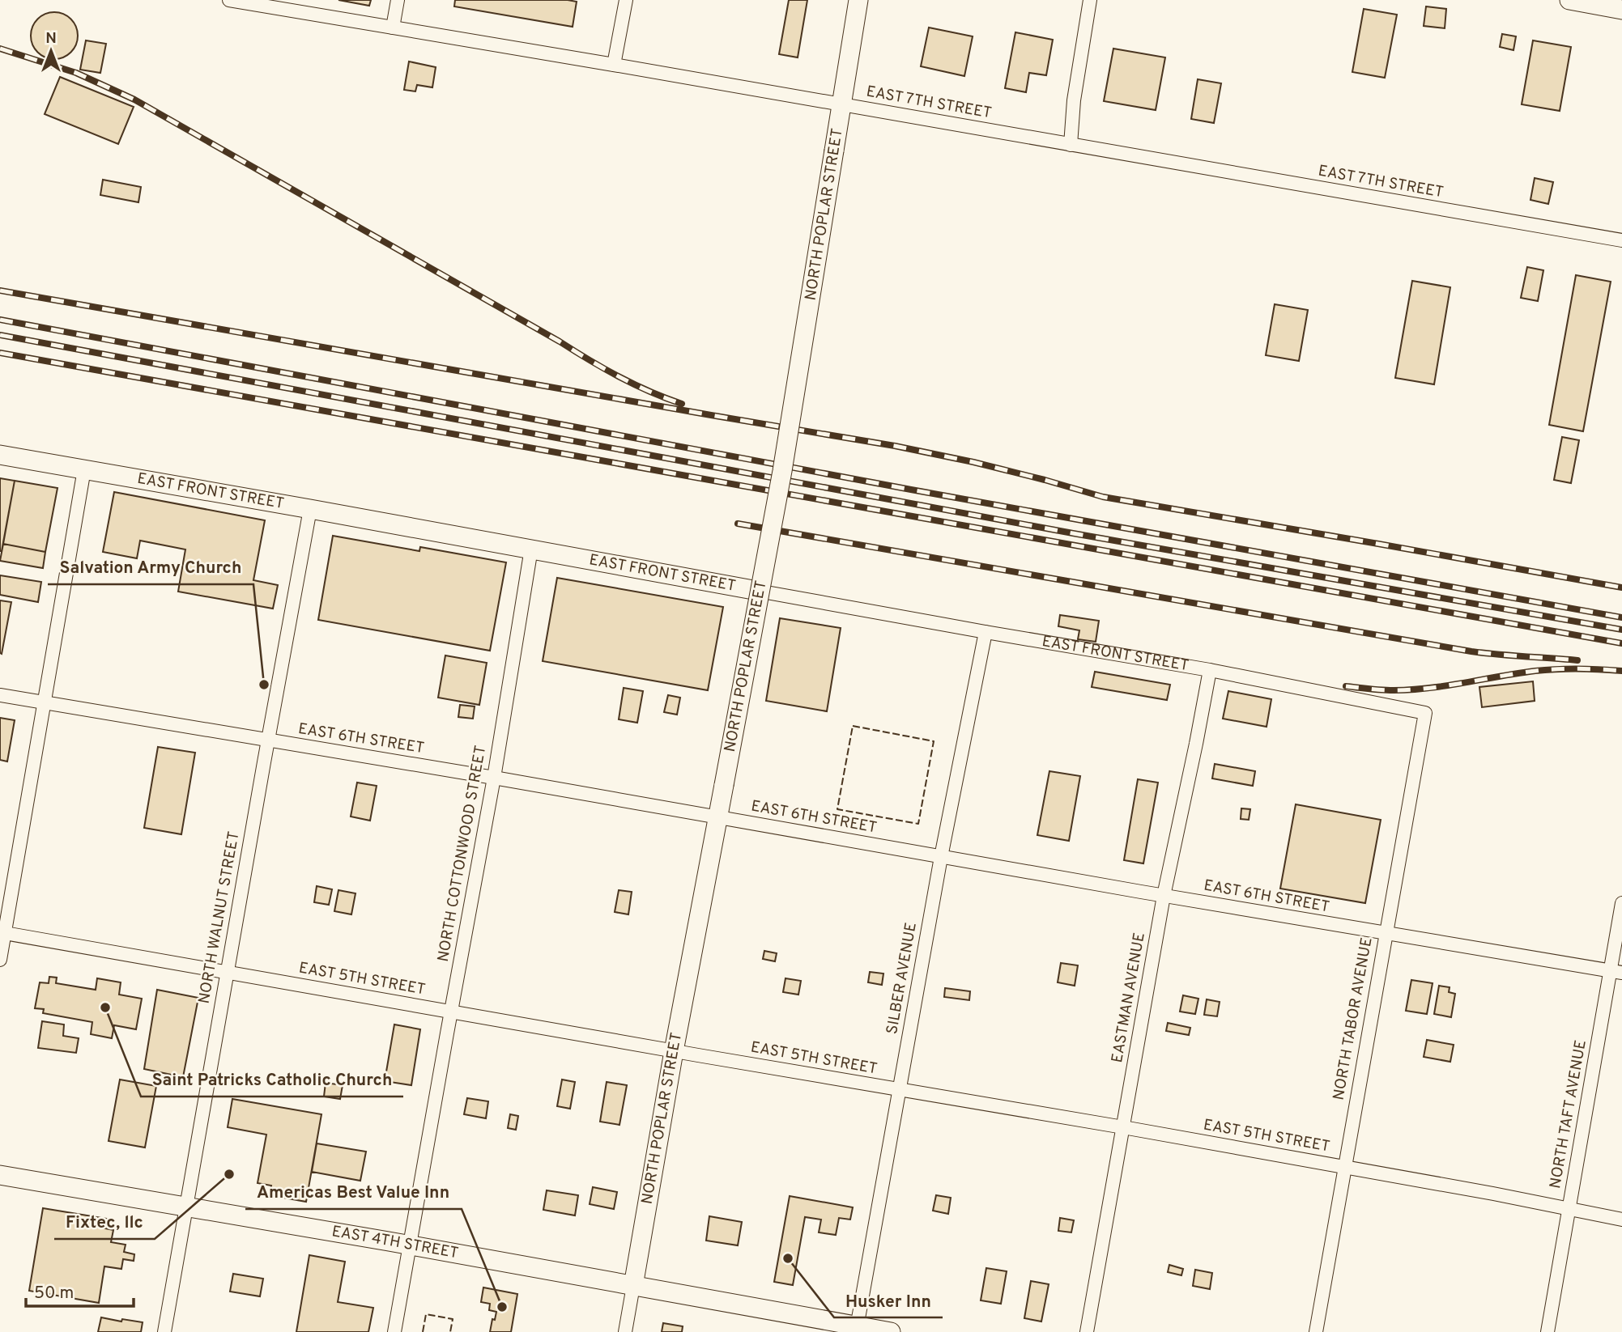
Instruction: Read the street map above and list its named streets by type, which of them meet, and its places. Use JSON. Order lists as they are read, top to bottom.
{
  "streets": {
    "main road": ["NORTH POPLAR STREET", "EAST FRONT STREET", "EAST 4TH STREET"],
    "street": [
      "EAST 7TH STREET",
      "EAST 6TH STREET",
      "NORTH COTTONWOOD STREET",
      "NORTH WALNUT STREET",
      "SILBER AVENUE",
      "EAST 5TH STREET",
      "EASTMAN AVENUE",
      "NORTH TABOR AVENUE",
      "NORTH TAFT AVENUE"
    ]
  },
  "crossings": [
    ["EAST 7TH STREET", "NORTH POPLAR STREET"],
    ["NORTH POPLAR STREET", "EAST 6TH STREET"],
    ["NORTH POPLAR STREET", "EAST 5TH STREET"],
    ["NORTH POPLAR STREET", "EAST 4TH STREET"],
    ["EAST FRONT STREET", "NORTH COTTONWOOD STREET"],
    ["EAST FRONT STREET", "NORTH WALNUT STREET"],
    ["EAST FRONT STREET", "SILBER AVENUE"],
    ["EAST FRONT STREET", "EASTMAN AVENUE"],
    ["EAST FRONT STREET", "NORTH TABOR AVENUE"],
    ["EAST 6TH STREET", "NORTH COTTONWOOD STREET"],
    ["EAST 6TH STREET", "NORTH WALNUT STREET"],
    ["EAST 6TH STREET", "SILBER AVENUE"],
    ["EAST 6TH STREET", "EASTMAN AVENUE"],
    ["EAST 6TH STREET", "NORTH TABOR AVENUE"],
    ["EAST 6TH STREET", "NORTH TAFT AVENUE"],
    ["NORTH COTTONWOOD STREET", "EAST 5TH STREET"],
    ["NORTH COTTONWOOD STREET", "EAST 4TH STREET"],
    ["NORTH WALNUT STREET", "EAST 5TH STREET"],
    ["NORTH WALNUT STREET", "EAST 4TH STREET"],
    ["SILBER AVENUE", "EAST 5TH STREET"],
    ["SILBER AVENUE", "EAST 4TH STREET"],
    ["EAST 5TH STREET", "EASTMAN AVENUE"],
    ["EAST 5TH STREET", "NORTH TABOR AVENUE"],
    ["EAST 5TH STREET", "NORTH TAFT AVENUE"]
  ],
  "places": [
    "Salvation Army Church",
    "Saint Patricks Catholic Church",
    "Fixtec, llc",
    "Husker Inn",
    "Americas Best Value Inn"
  ],
  "scale_bar": "50 m",
  "north": "top"
}
